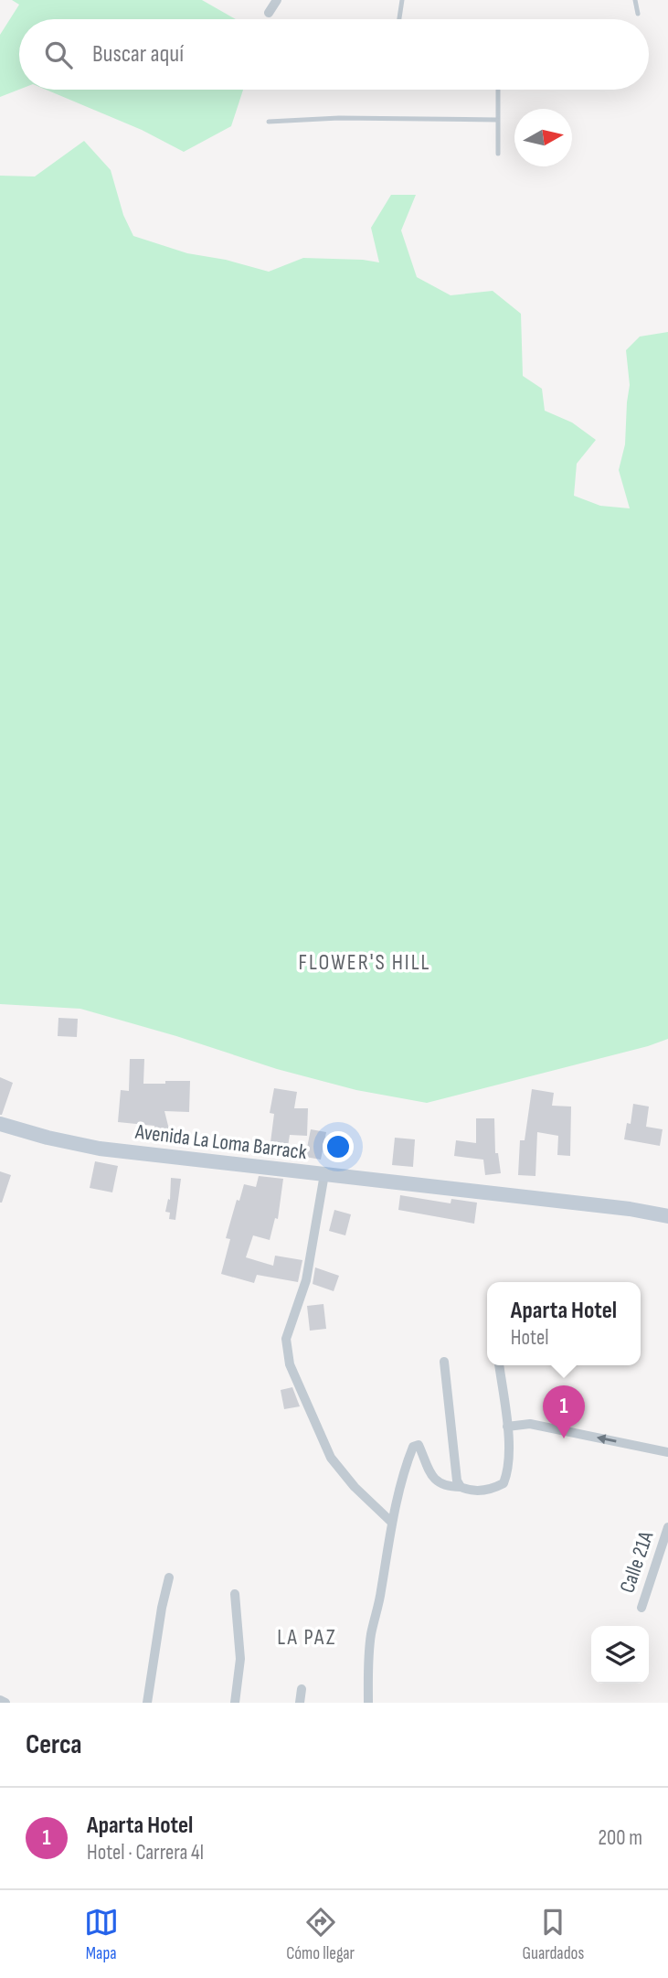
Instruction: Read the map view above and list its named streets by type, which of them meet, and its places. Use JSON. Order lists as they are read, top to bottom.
{
  "streets": {
    "main road": ["Avenida La Loma Barrack"],
    "street": ["Calle 21A"]
  },
  "districts": ["FLOWER'S HILL", "LA PAZ"],
  "north": "right",
  "page": {
    "search": "Buscar aquí",
    "popup": ["Aparta Hotel", "Hotel"],
    "pins": "1",
    "heading": "Cerca",
    "list": [
      {
        "mark": "1",
        "name": "Aparta Hotel",
        "note": "Hotel · Carrera 4I",
        "value": "200 m"
      }
    ],
    "nav": ["Mapa", "Cómo llegar", "Guardados"]
  }
}
